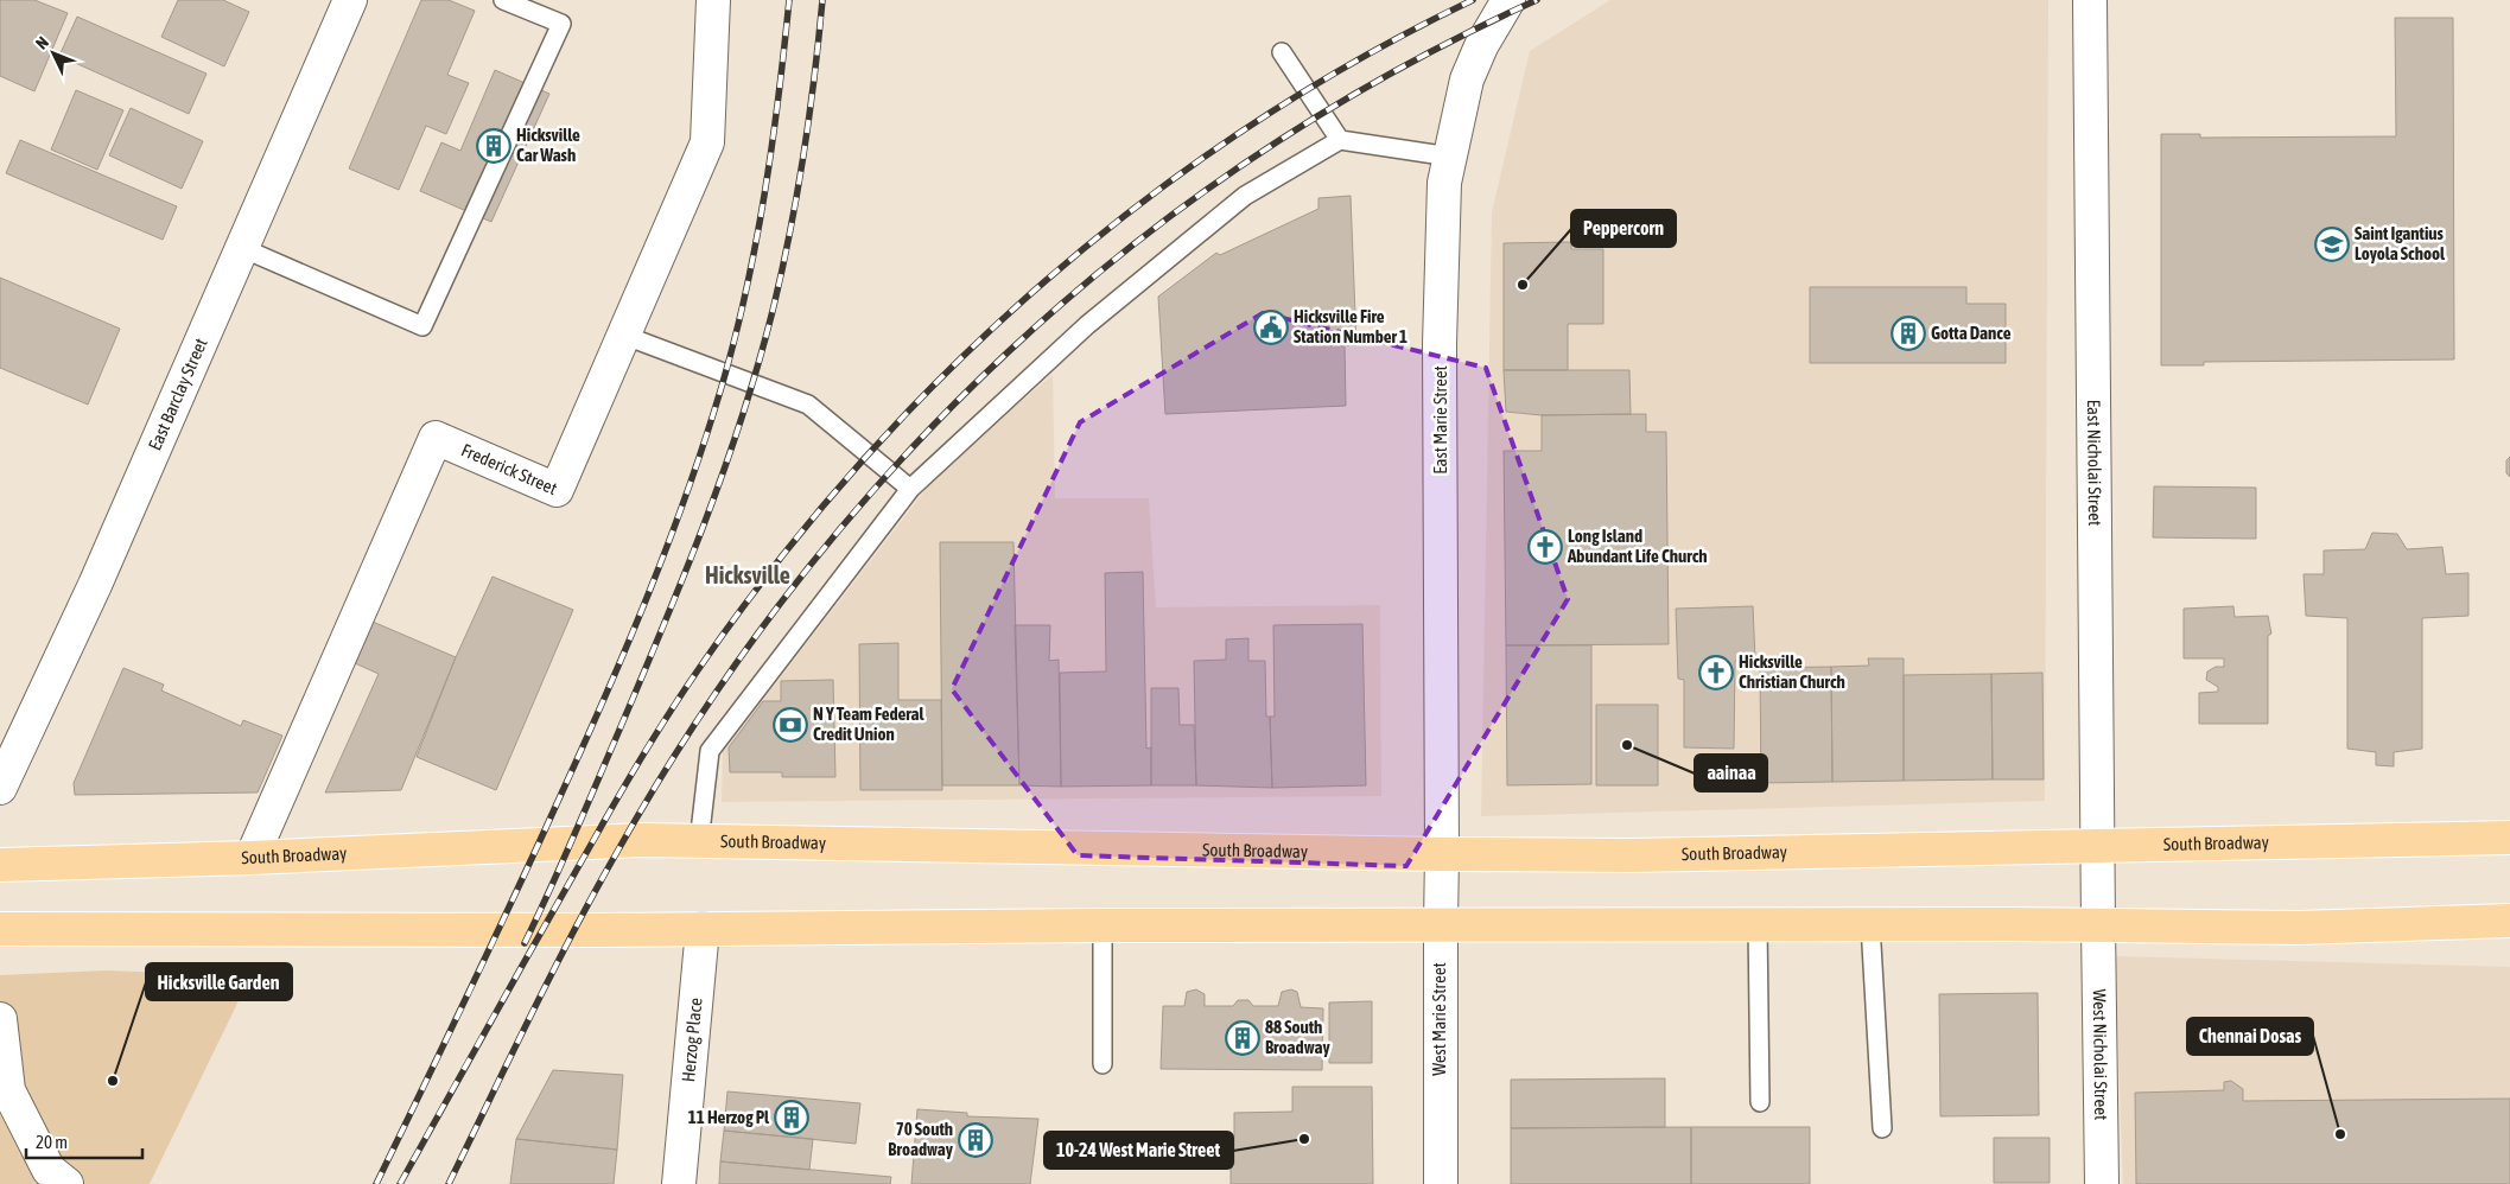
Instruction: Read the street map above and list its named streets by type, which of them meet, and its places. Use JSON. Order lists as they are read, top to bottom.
{
  "streets": {
    "main road": ["South Broadway"],
    "street": [
      "East Barclay Street",
      "East Marie Street",
      "East Nicholai Street",
      "Frederick Street",
      "West Marie Street",
      "Herzog Place",
      "West Nicholai Street"
    ]
  },
  "crossings": [
    ["East Marie Street", "South Broadway"],
    ["East Marie Street", "West Marie Street"],
    ["East Nicholai Street", "South Broadway"],
    ["East Nicholai Street", "West Nicholai Street"],
    ["Frederick Street", "South Broadway"],
    ["South Broadway", "West Marie Street"]
  ],
  "districts": ["Hicksville"],
  "places": {
    "building": [
      "Hicksville Car Wash",
      "Gotta Dance",
      "88 South Broadway",
      "11 Herzog Pl",
      "70 South Broadway"
    ],
    "school or university": ["Saint Igantius Loyola School"],
    "other": [
      "Peppercorn",
      "aainaa",
      "Hicksville Garden",
      "Chennai Dosas",
      "10-24 West Marie Street"
    ],
    "public building": ["Hicksville Fire Station Number 1"],
    "church": ["Long Island Abundant Life Church", "Hicksville Christian Church"],
    "bank": ["N Y Team Federal Credit Union"]
  },
  "scale_bar": "20 m",
  "north": "top left"
}
